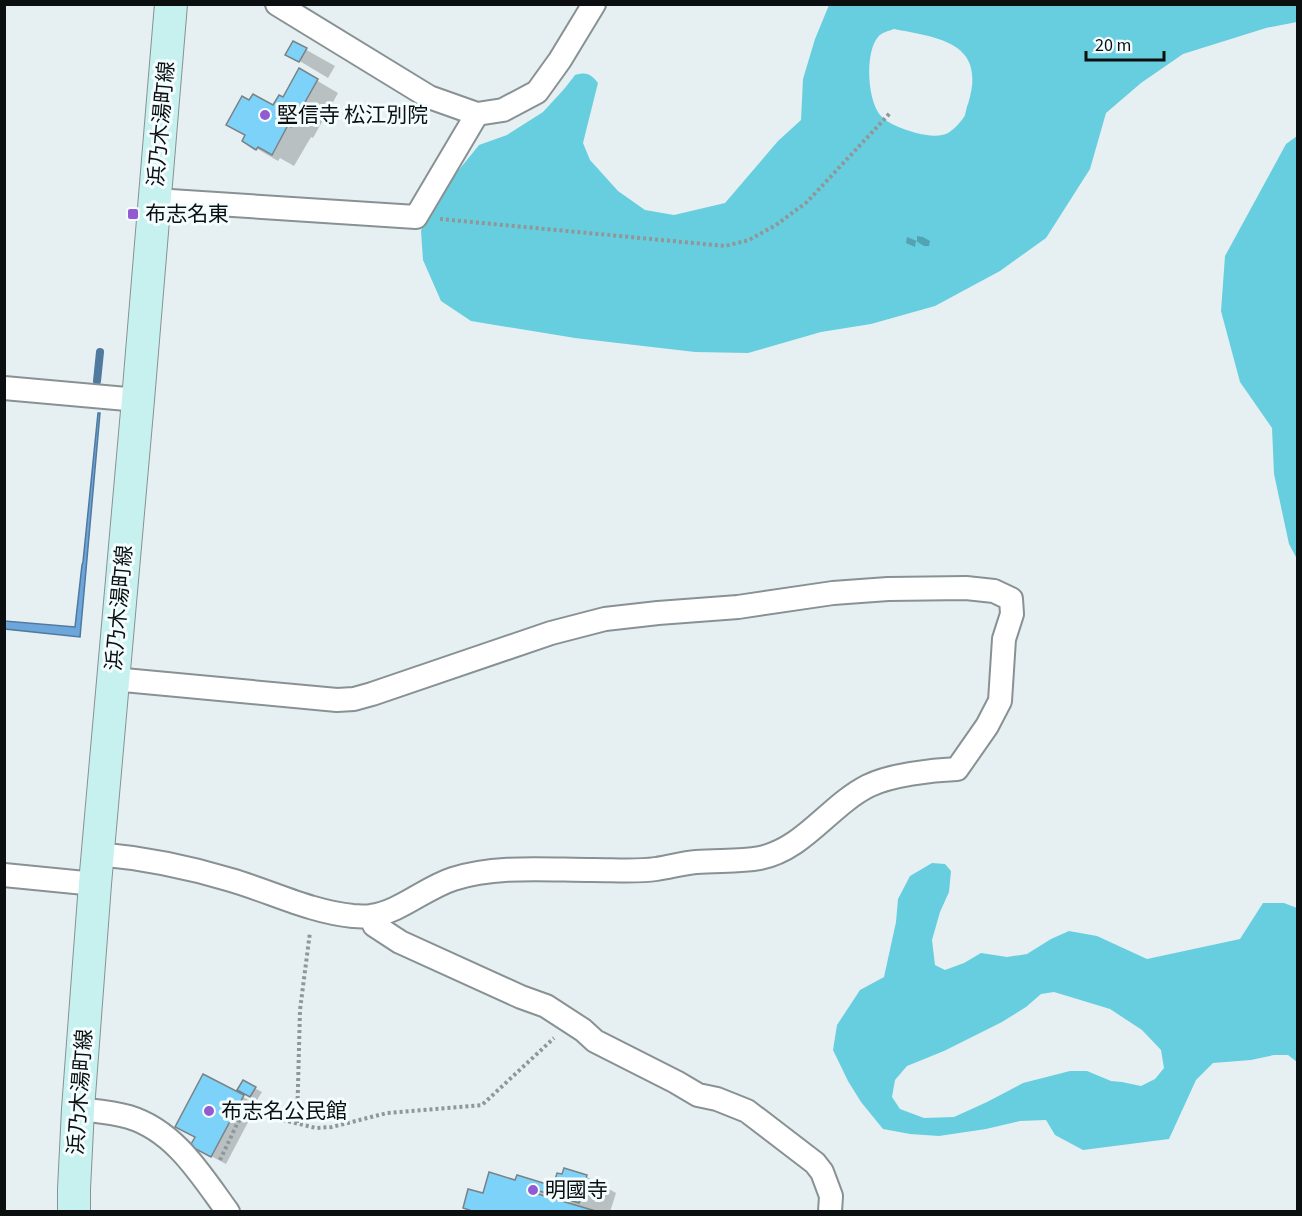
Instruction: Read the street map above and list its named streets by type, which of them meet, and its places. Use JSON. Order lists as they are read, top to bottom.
{
  "streets": {
    "main road": ["浜乃木湯町線"]
  },
  "places": {
    "other": ["堅信寺 松江別院", "布志名公民館", "明國寺"],
    "transit": ["布志名東"]
  },
  "scale_bar": "20 m"
}
